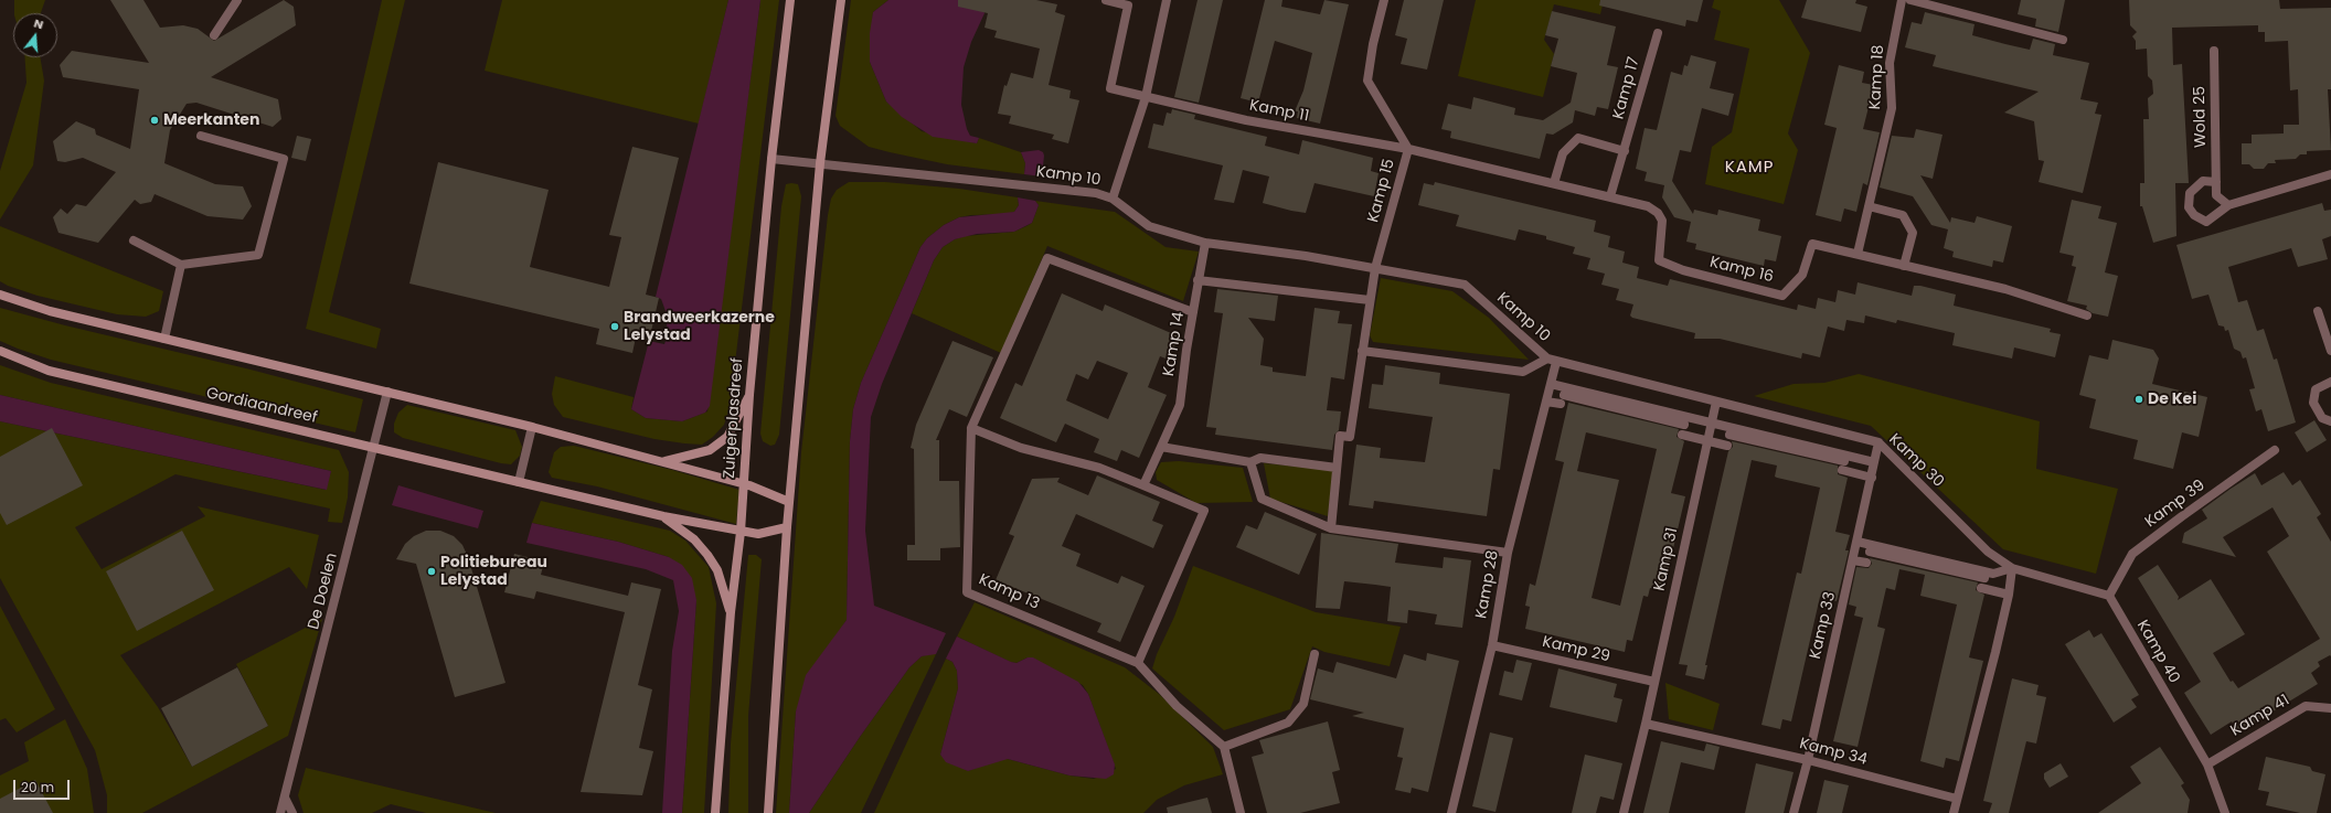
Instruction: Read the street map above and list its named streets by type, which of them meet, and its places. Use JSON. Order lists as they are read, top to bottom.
{
  "streets": {
    "main road": ["Gordiaandreef", "Zuigerplasdreef"],
    "street": [
      "Kamp 18",
      "Kamp 17",
      "Kamp 11",
      "Wold 25",
      "Kamp 10",
      "Kamp 15",
      "Kamp 16",
      "Kamp 14",
      "Kamp 30",
      "Kamp 39",
      "Kamp 31",
      "Kamp 28",
      "De Doelen",
      "Kamp 13",
      "Kamp 33",
      "Kamp 29",
      "Kamp 40",
      "Kamp 41",
      "Kamp 34"
    ]
  },
  "crossings": [
    ["Kamp 18", "Kamp 16"],
    ["Kamp 17", "Kamp 16"],
    ["Kamp 11", "Kamp 15"],
    ["Kamp 11", "Kamp 16"],
    ["Kamp 10", "Kamp 15"],
    ["Kamp 10", "Kamp 14"],
    ["Kamp 10", "Zuigerplasdreef"],
    ["Kamp 10", "Kamp 30"],
    ["Kamp 10", "Kamp 28"],
    ["Kamp 15", "Kamp 16"],
    ["Kamp 14", "Kamp 13"],
    ["Gordiaandreef", "Zuigerplasdreef"],
    ["Gordiaandreef", "De Doelen"],
    ["Kamp 30", "Kamp 31"],
    ["Kamp 30", "Kamp 28"],
    ["Kamp 30", "Kamp 33"],
    ["Kamp 39", "Kamp 40"],
    ["Kamp 31", "Kamp 29"],
    ["Kamp 31", "Kamp 34"],
    ["Kamp 28", "Kamp 29"],
    ["Kamp 33", "Kamp 34"],
    ["Kamp 40", "Kamp 41"]
  ],
  "districts": ["KAMP"],
  "places": [
    "Meerkanten",
    "Brandweerkazerne Lelystad",
    "De Kei",
    "Politiebureau Lelystad"
  ],
  "scale_bar": "20 m",
  "north": "top"
}
